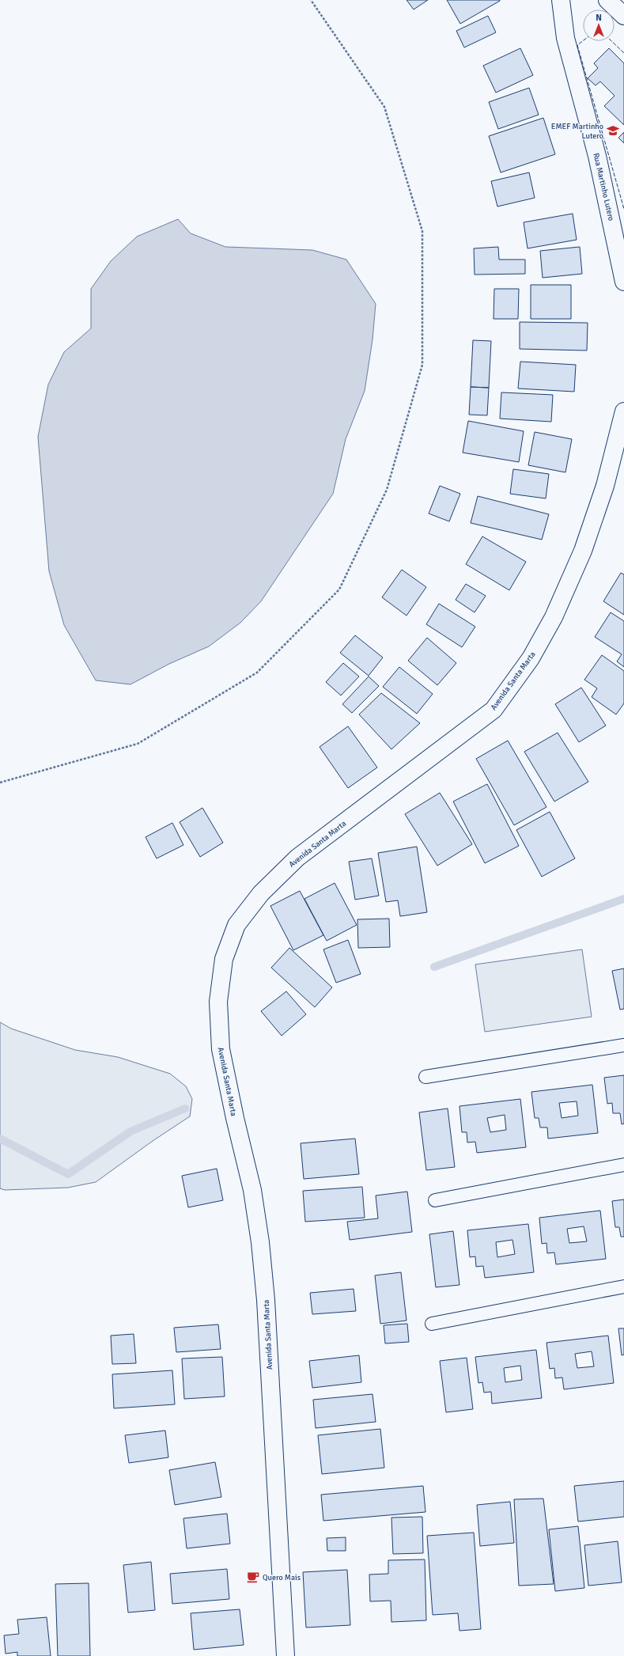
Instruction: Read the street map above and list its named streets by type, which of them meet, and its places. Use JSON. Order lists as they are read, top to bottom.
{
  "streets": {
    "street": ["Rua Martinho Lutero", "Avenida Santa Marta"]
  },
  "places": {
    "school or university": ["EMEF Martinho Lutero"],
    "cafe": ["Quero Mais"]
  },
  "north": "top"
}
